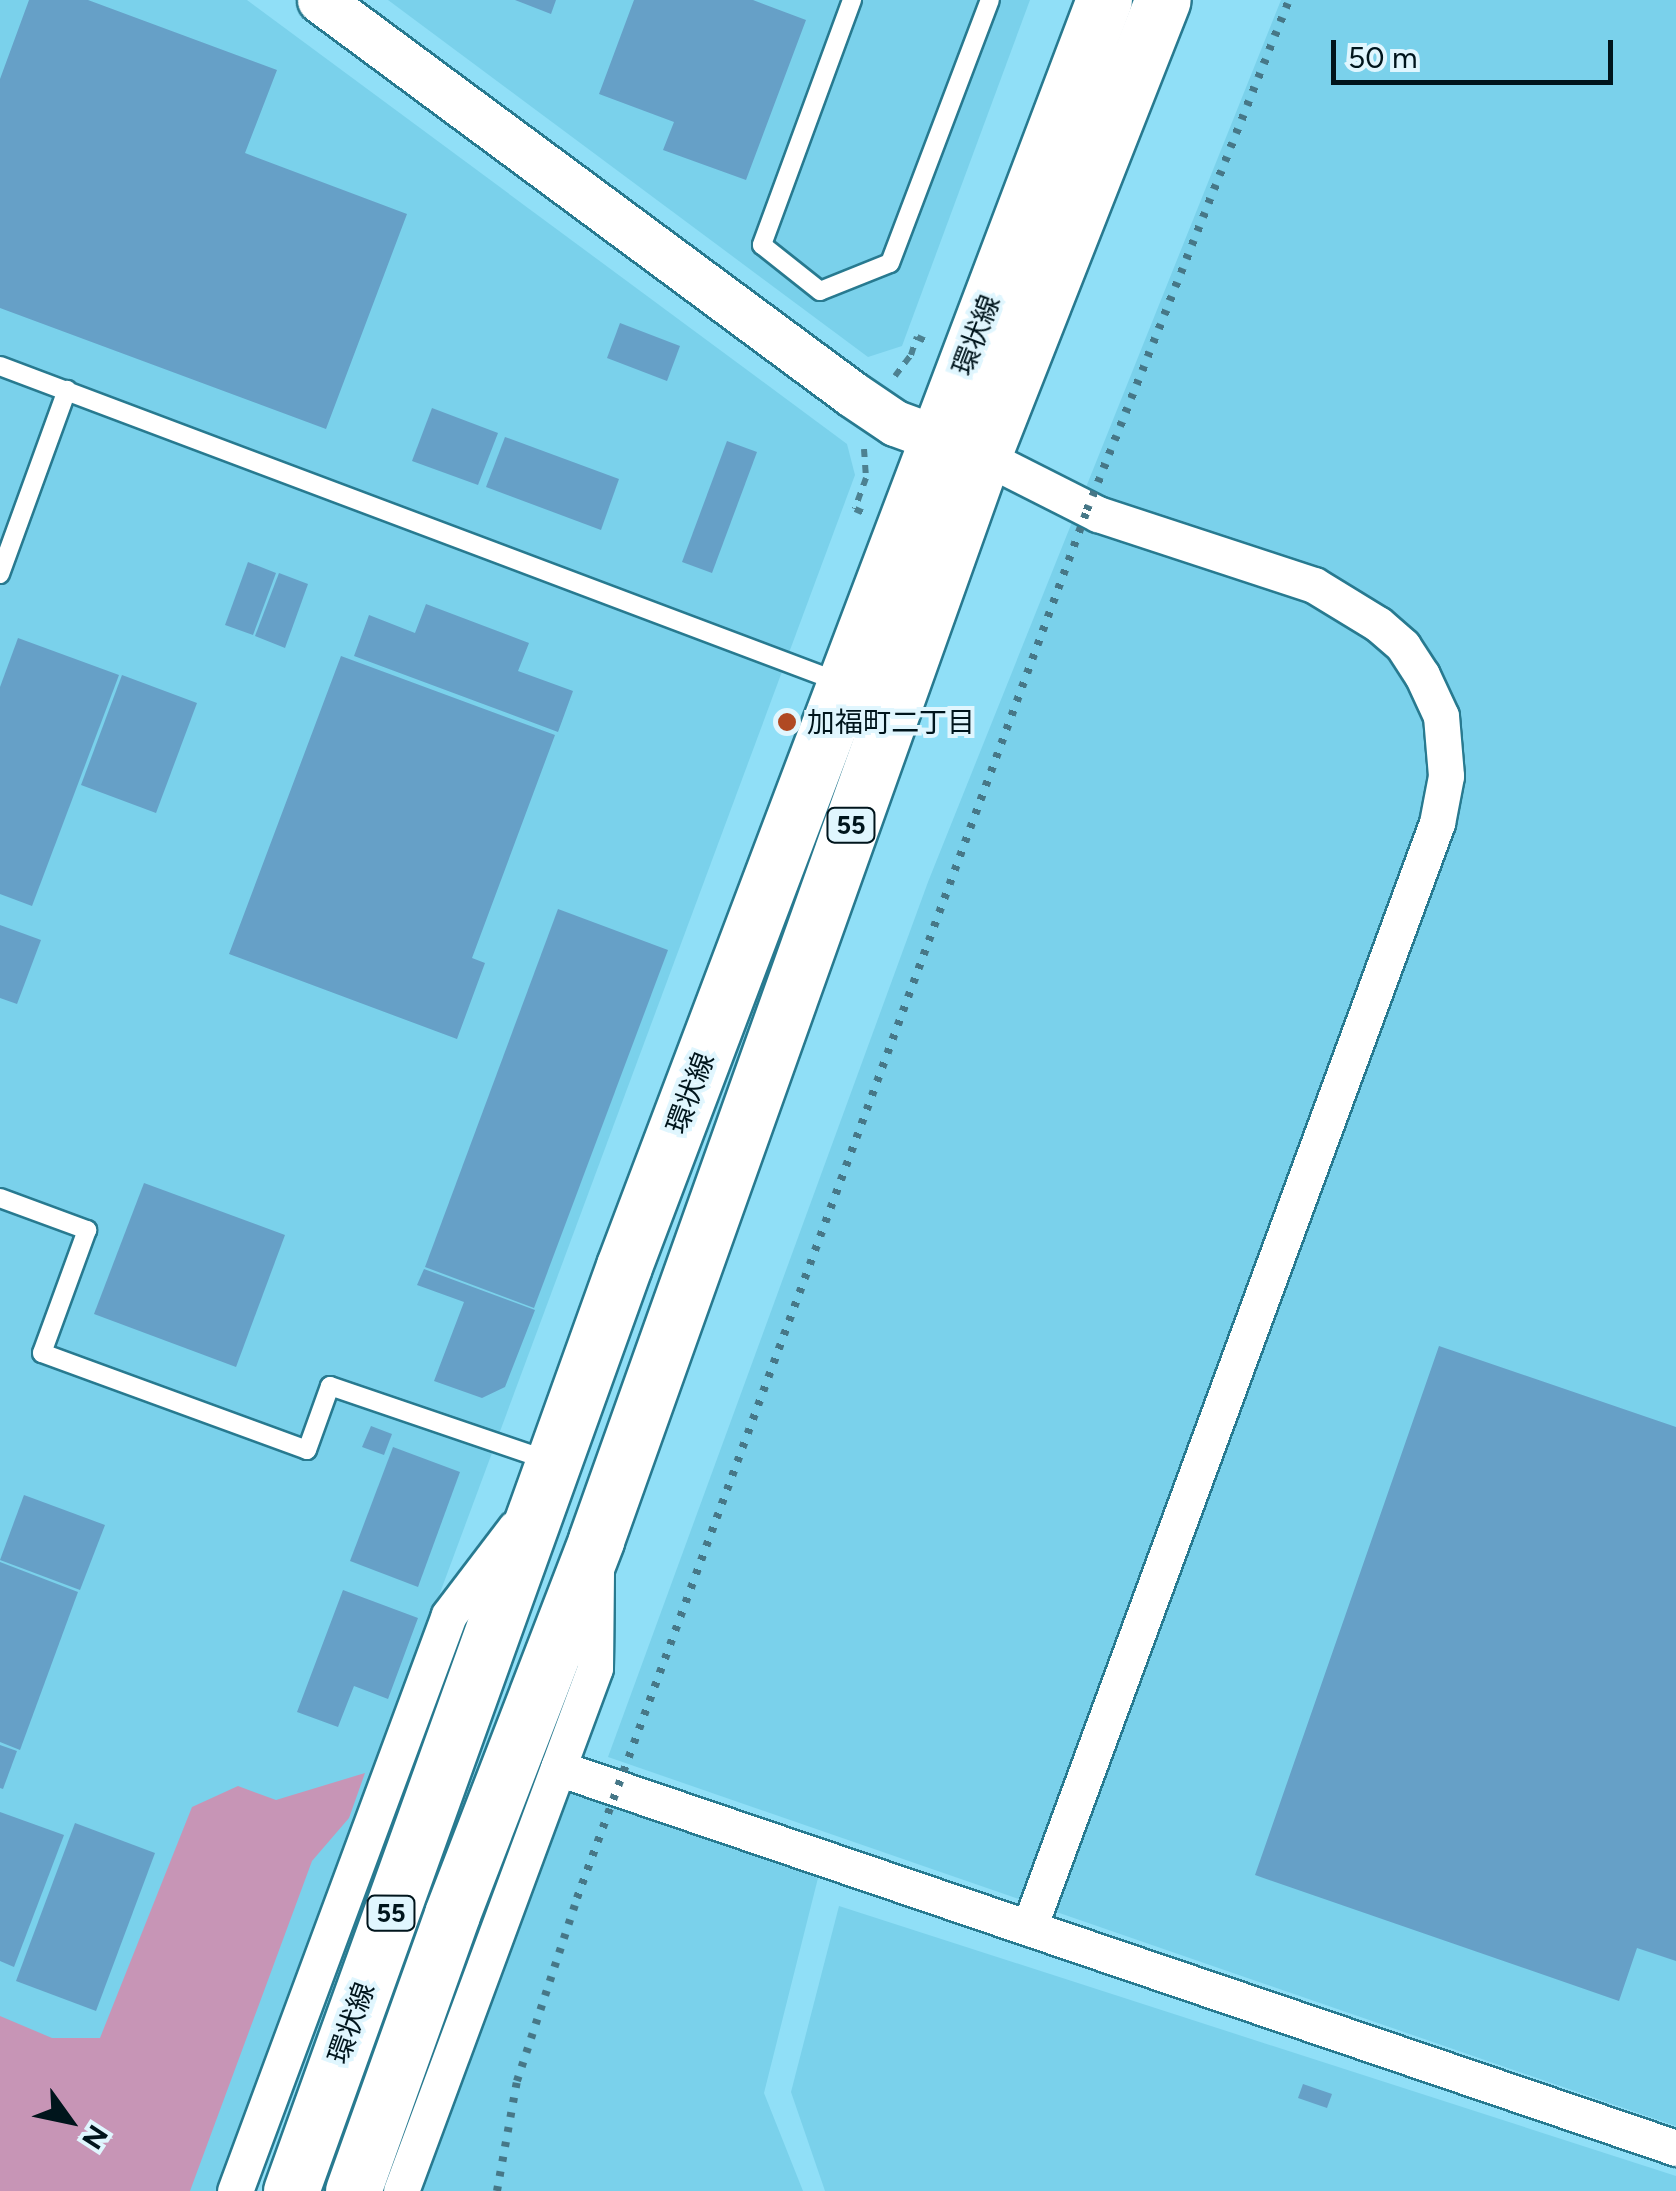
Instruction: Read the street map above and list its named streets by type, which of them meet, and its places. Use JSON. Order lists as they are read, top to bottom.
{
  "streets": {
    "main road": ["環状線", "55"]
  },
  "places": ["加福町二丁目"],
  "scale_bar": "50 m",
  "north": "bottom right"
}
